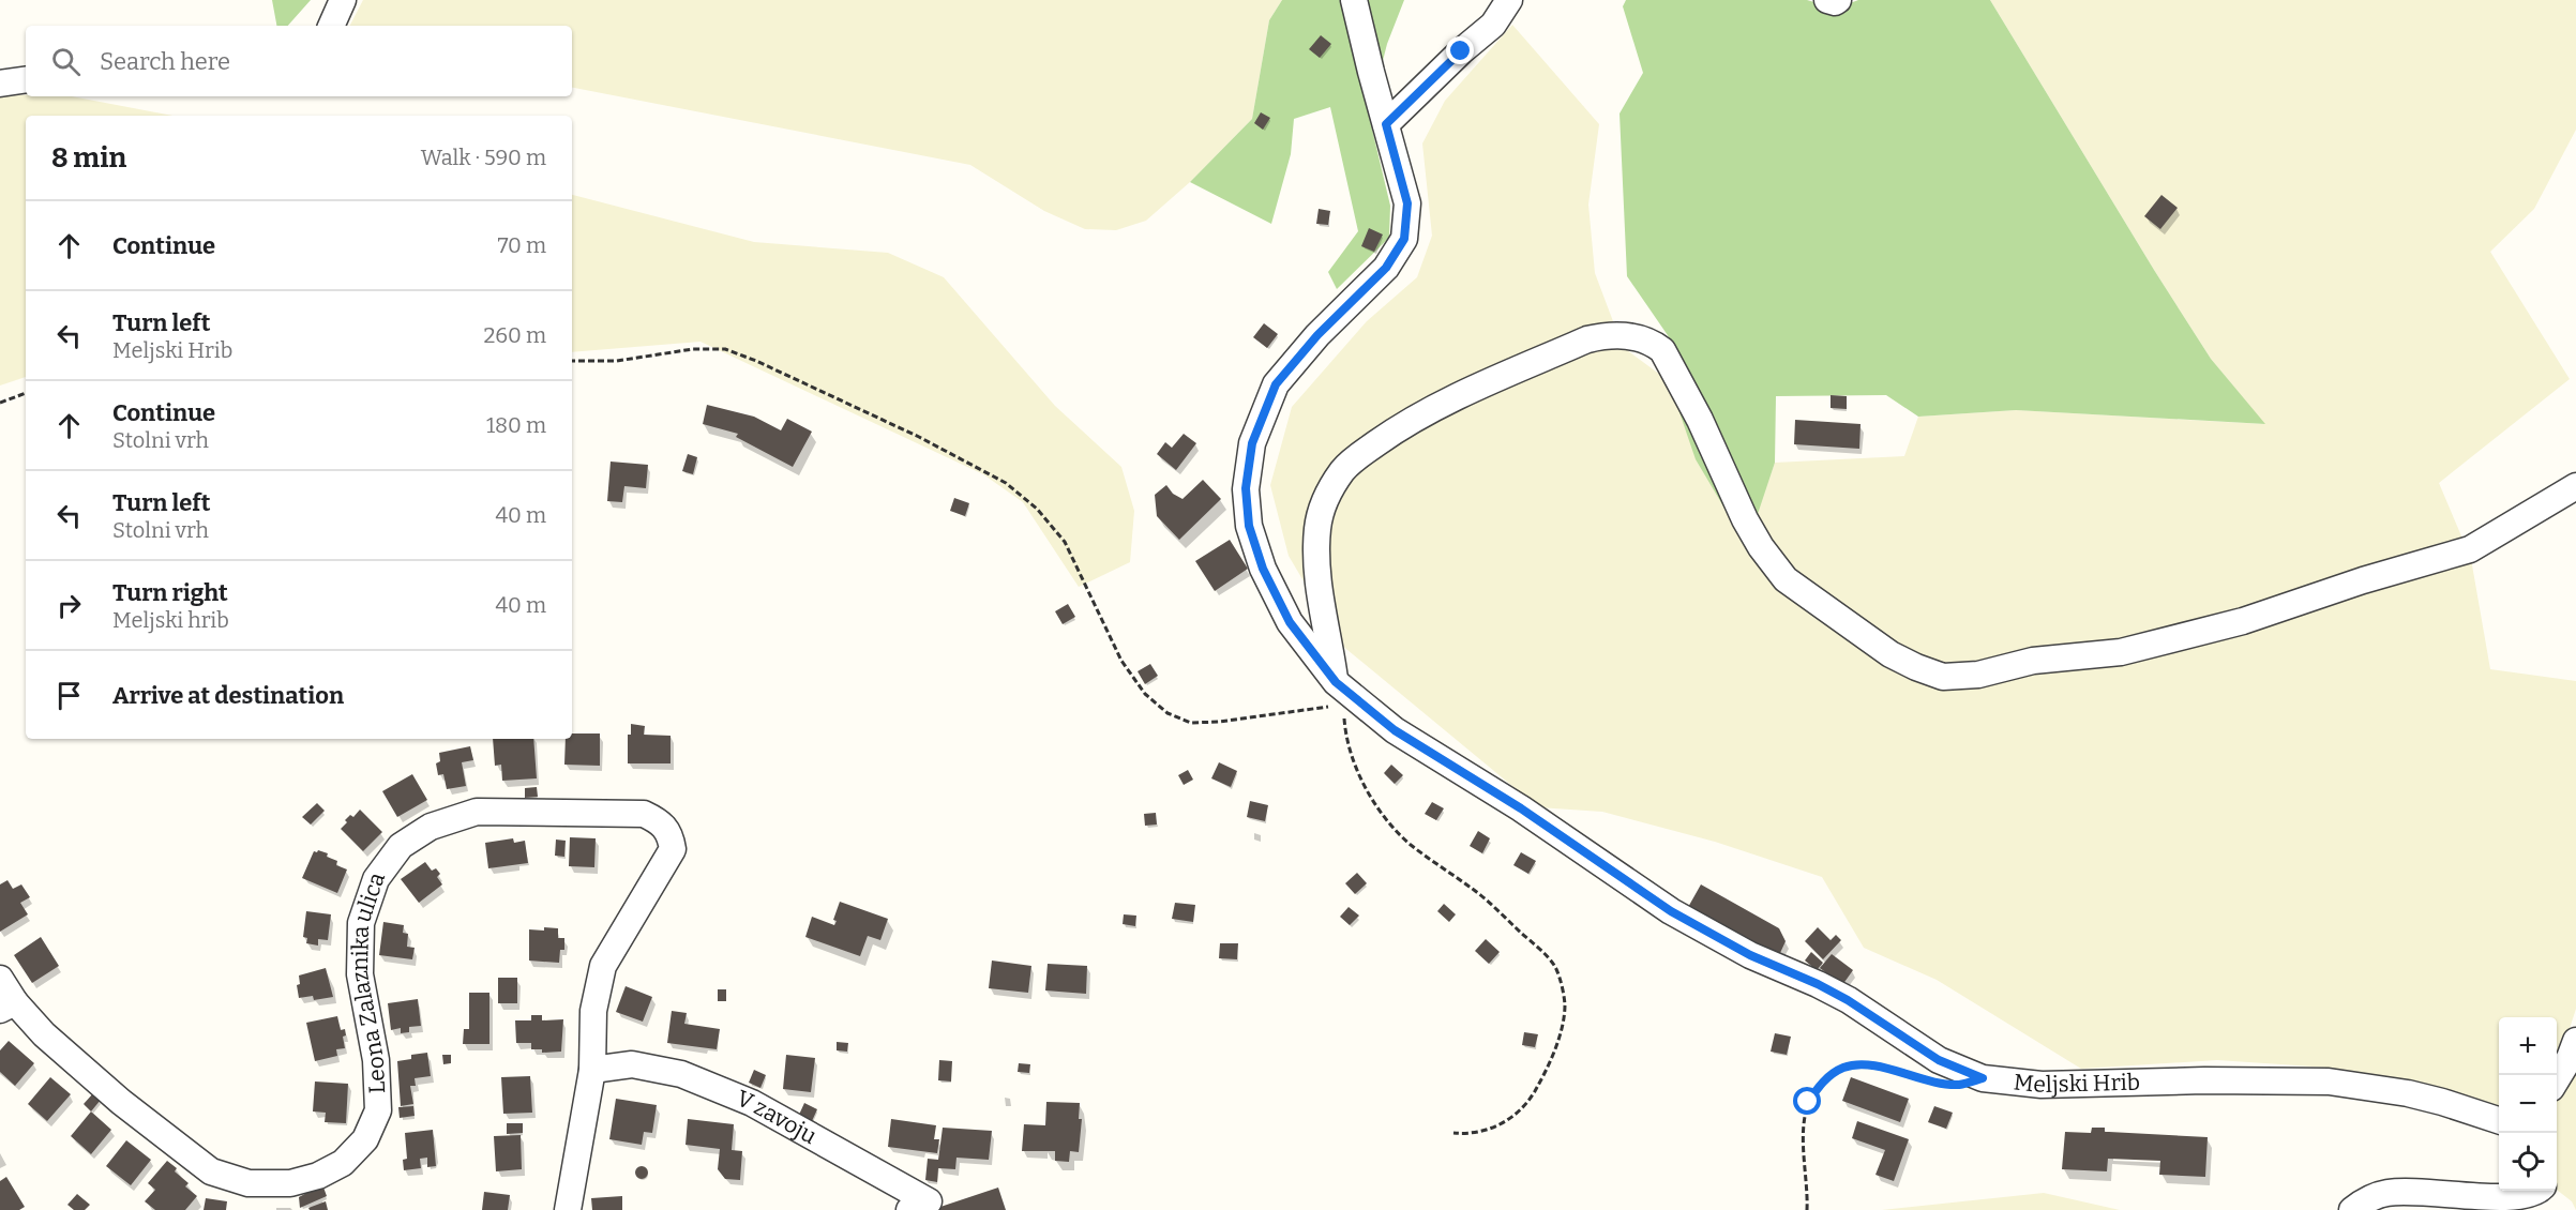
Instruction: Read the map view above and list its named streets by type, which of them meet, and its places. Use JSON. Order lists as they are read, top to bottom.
{
  "streets": {
    "street": ["Leona Zalaznika ulica", "Meljski Hrib", "V zavoju"]
  },
  "crossings": [
    ["Leona Zalaznika ulica", "V zavoju"]
  ],
  "page": {
    "search": "Search here",
    "heading": ["8 min", "Walk · 590 m"],
    "list": [
      ["Continue", "70 m"],
      ["Turn left", "Meljski Hrib", "260 m"],
      ["Continue", "Stolni vrh", "180 m"],
      ["Turn left", "Stolni vrh", "40 m"],
      ["Turn right", "Meljski hrib", "40 m"],
      "Arrive at destination"
    ],
    "map_buttons": ["+", "−"]
  }
}
